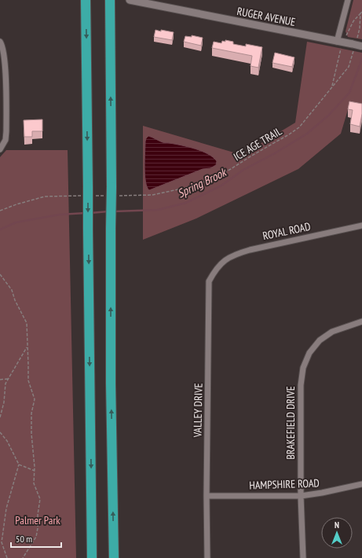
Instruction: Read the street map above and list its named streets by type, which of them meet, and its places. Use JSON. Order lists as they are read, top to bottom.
{
  "streets": {
    "street": [
      "RUGER AVENUE",
      "ROYAL ROAD",
      "VALLEY DRIVE",
      "BRAKEFIELD DRIVE",
      "HAMPSHIRE ROAD"
    ],
    "path": ["ICE AGE TRAIL"]
  },
  "crossings": [
    ["RUGER AVENUE", "ICE AGE TRAIL"],
    ["ROYAL ROAD", "VALLEY DRIVE"],
    ["VALLEY DRIVE", "HAMPSHIRE ROAD"],
    ["BRAKEFIELD DRIVE", "HAMPSHIRE ROAD"]
  ],
  "water": ["Spring Brook"],
  "parks": ["Palmer Park"],
  "scale_bar": "50 m",
  "north": "top"
}
